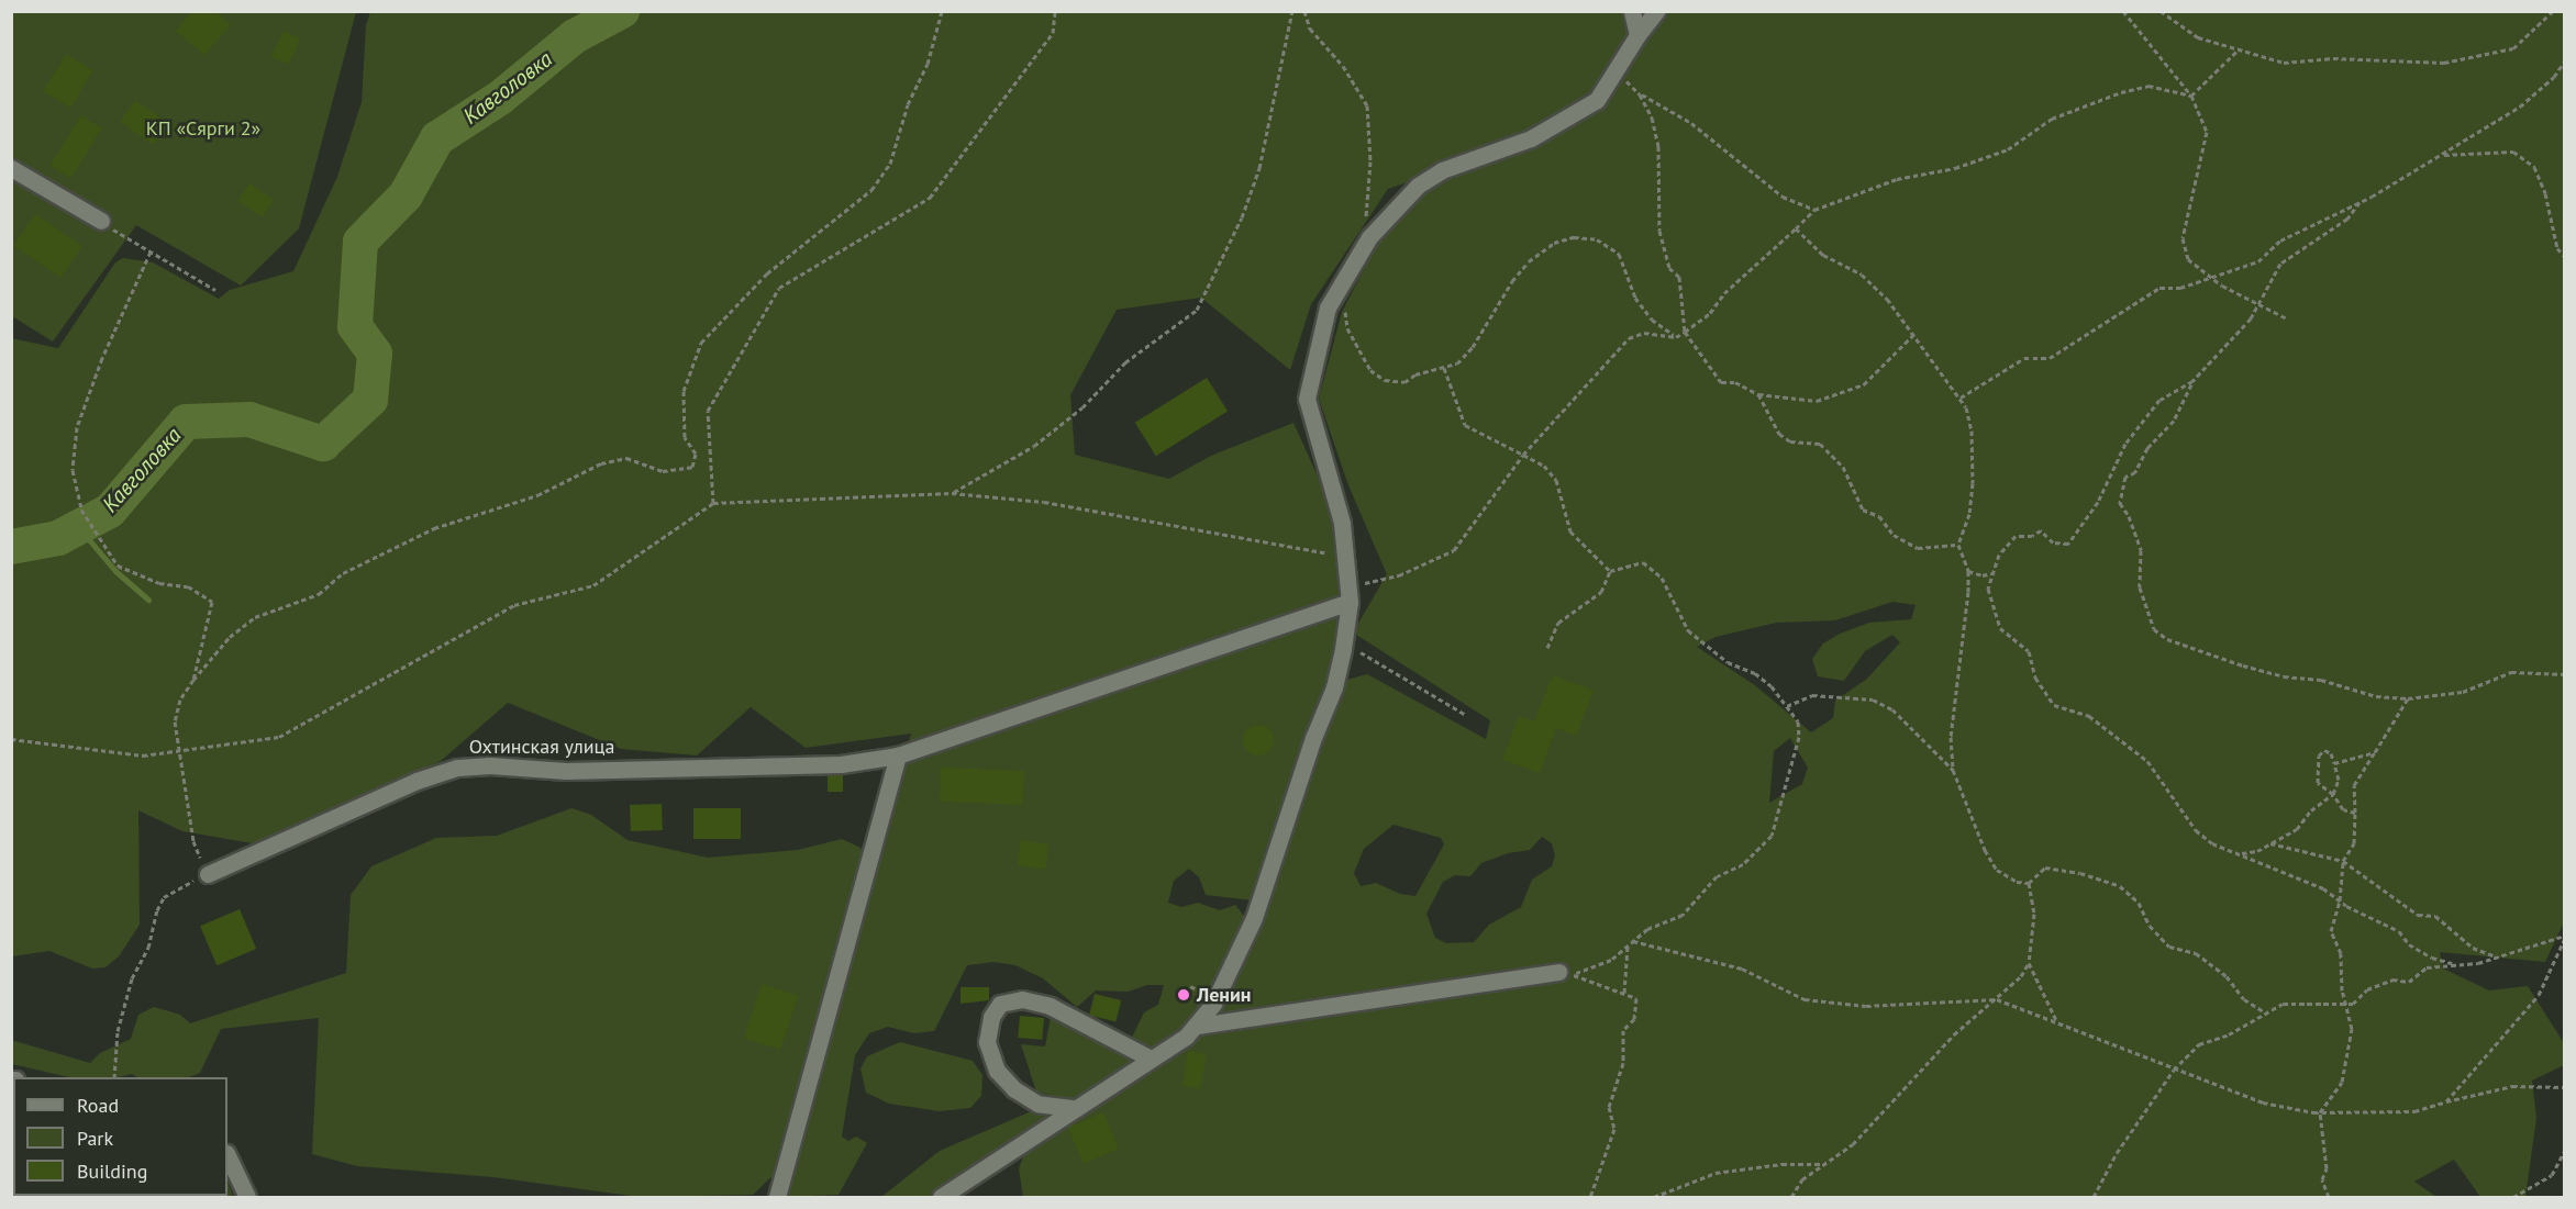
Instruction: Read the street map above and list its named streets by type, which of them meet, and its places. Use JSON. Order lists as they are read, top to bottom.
{
  "streets": {
    "street": ["Охтинская улица"]
  },
  "water": ["Кавголовка"],
  "parks": ["КП «Сярги 2»"],
  "places": ["Ленин"],
  "legend": ["Road", "Park", "Building"]
}
